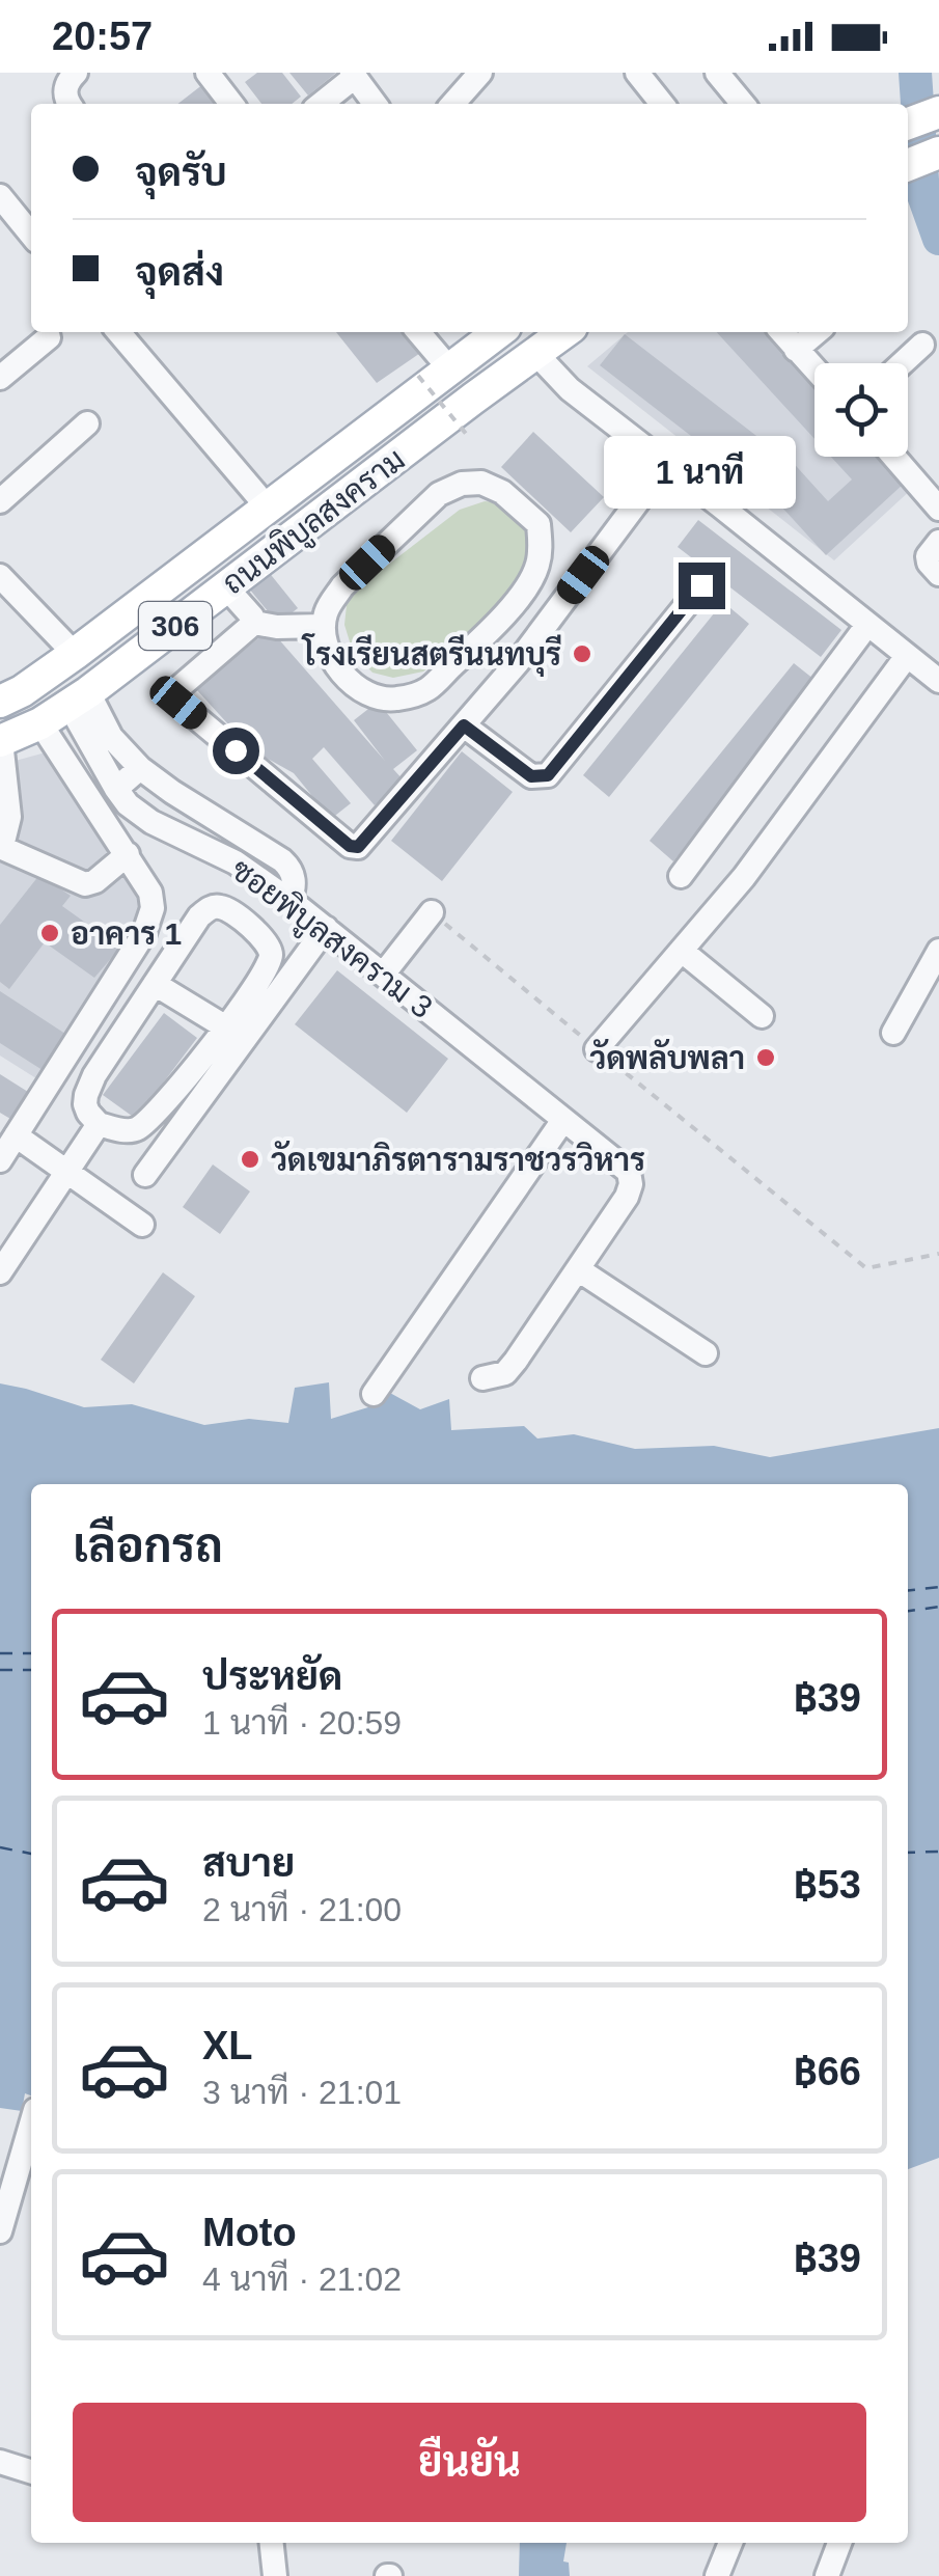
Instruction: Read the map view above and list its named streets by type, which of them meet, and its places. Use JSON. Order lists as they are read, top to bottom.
{
  "streets": {
    "main road": ["ถนนพิบูลสงคราม", "306"],
    "street": ["ซอยพิบูลสงคราม 3"]
  },
  "crossings": [
    ["ถนนพิบูลสงคราม", "ซอยพิบูลสงคราม 3"]
  ],
  "places": [
    "โรงเรียนสตรีนนทบุรี",
    "อาคาร 1",
    "วัดพลับพลา",
    "วัดเขมาภิรตารามราชวรวิหาร"
  ],
  "page": {
    "status": "20:57",
    "banner": ["จุดรับ", "จุดส่ง"],
    "bubble": "1 นาที",
    "heading": "เลือกรถ",
    "list": [
      {
        "name": "ประหยัด",
        "note": "1 นาที · 20:59",
        "value": "฿39"
      },
      {
        "name": "สบาย",
        "note": "2 นาที · 21:00",
        "value": "฿53"
      },
      {
        "name": "XL",
        "note": "3 นาที · 21:01",
        "value": "฿66"
      },
      {
        "name": "Moto",
        "note": "4 นาที · 21:02",
        "value": "฿39"
      }
    ],
    "buttons": "ยืนยัน"
  }
}
